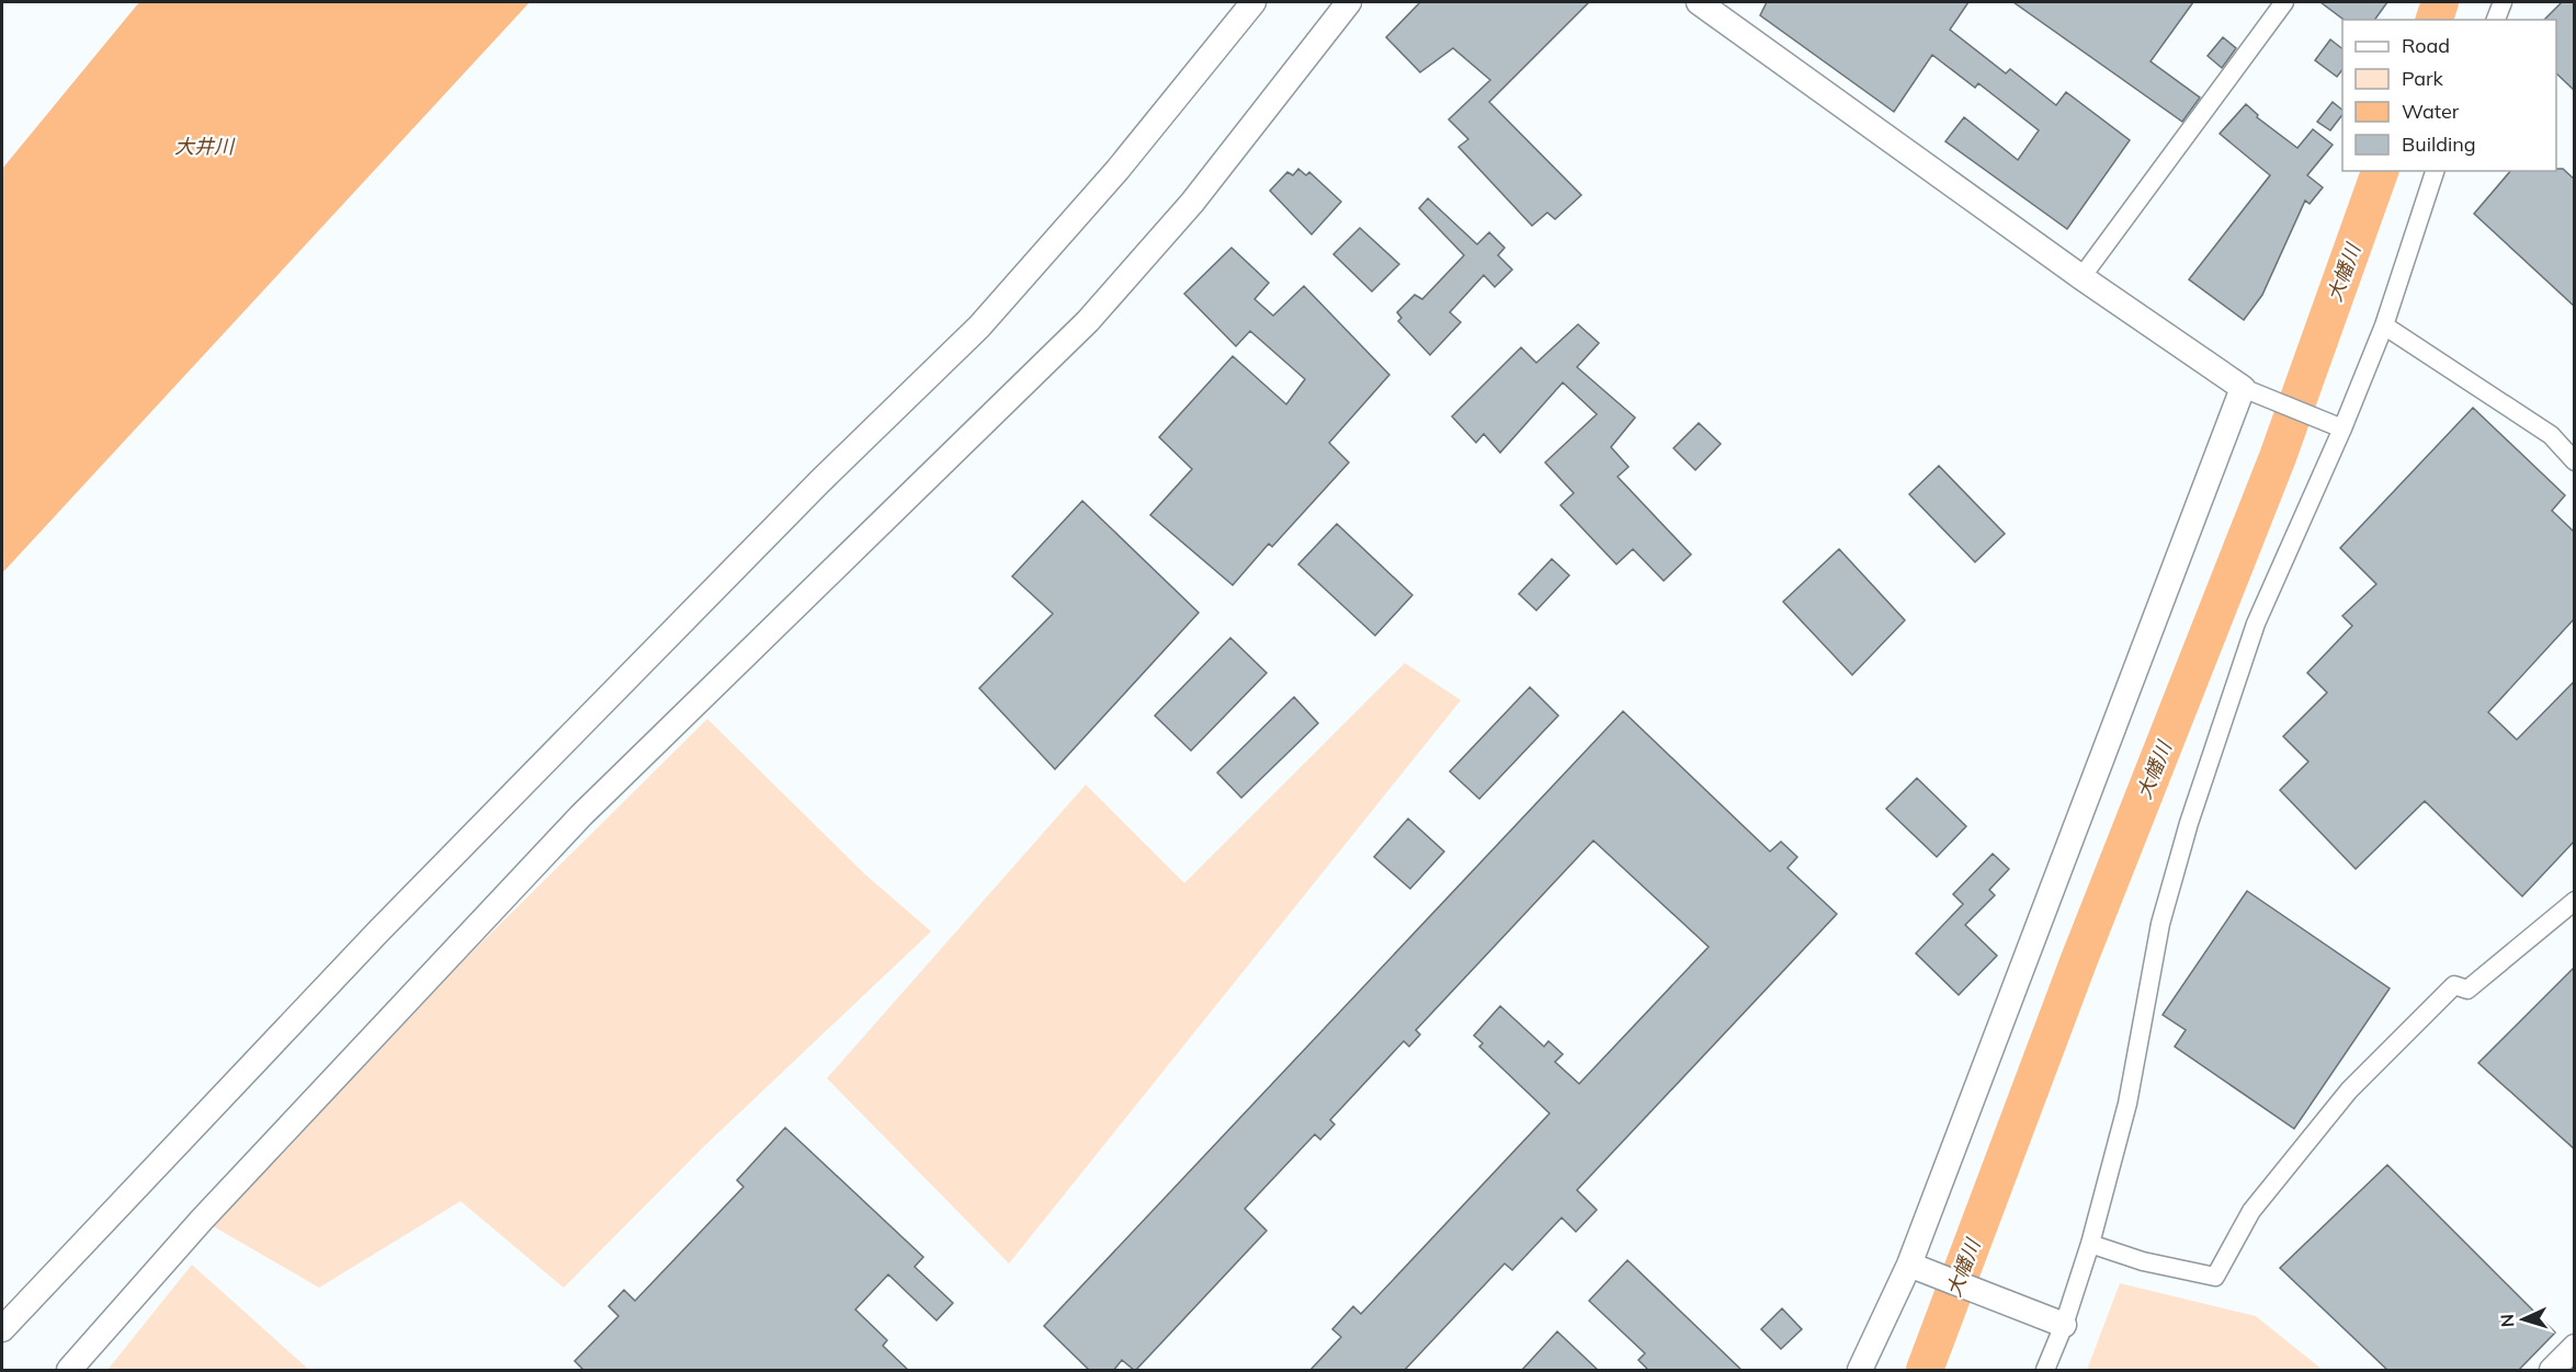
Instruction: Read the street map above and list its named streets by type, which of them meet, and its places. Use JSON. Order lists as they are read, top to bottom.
{
  "water": ["大井川", "大幡川"],
  "legend": [
    "Road",
    "Park",
    "Water",
    "Building"
  ],
  "north": "left"
}
